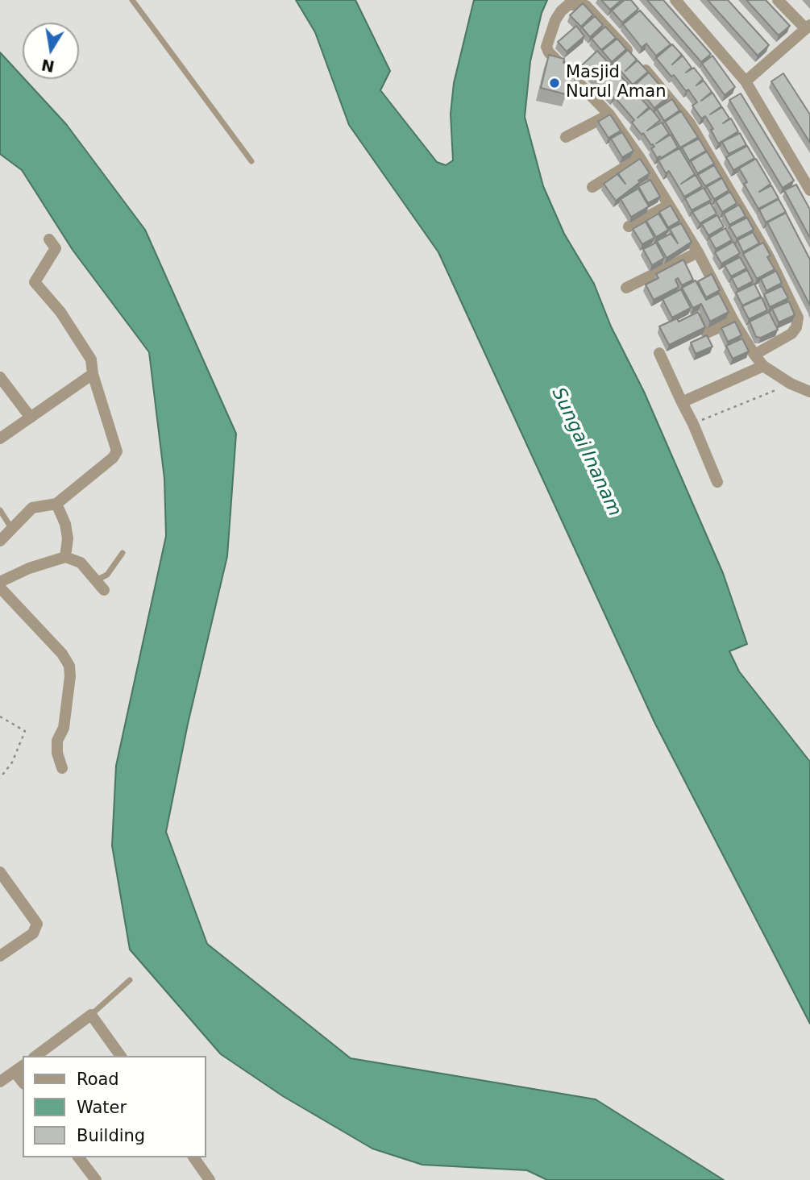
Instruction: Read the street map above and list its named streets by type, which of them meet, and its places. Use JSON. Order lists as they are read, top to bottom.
{
  "water": ["Sungai Inanam"],
  "places": ["Masjid Nurul Aman"],
  "legend": ["Road", "Water", "Building"],
  "north": "bottom"
}
